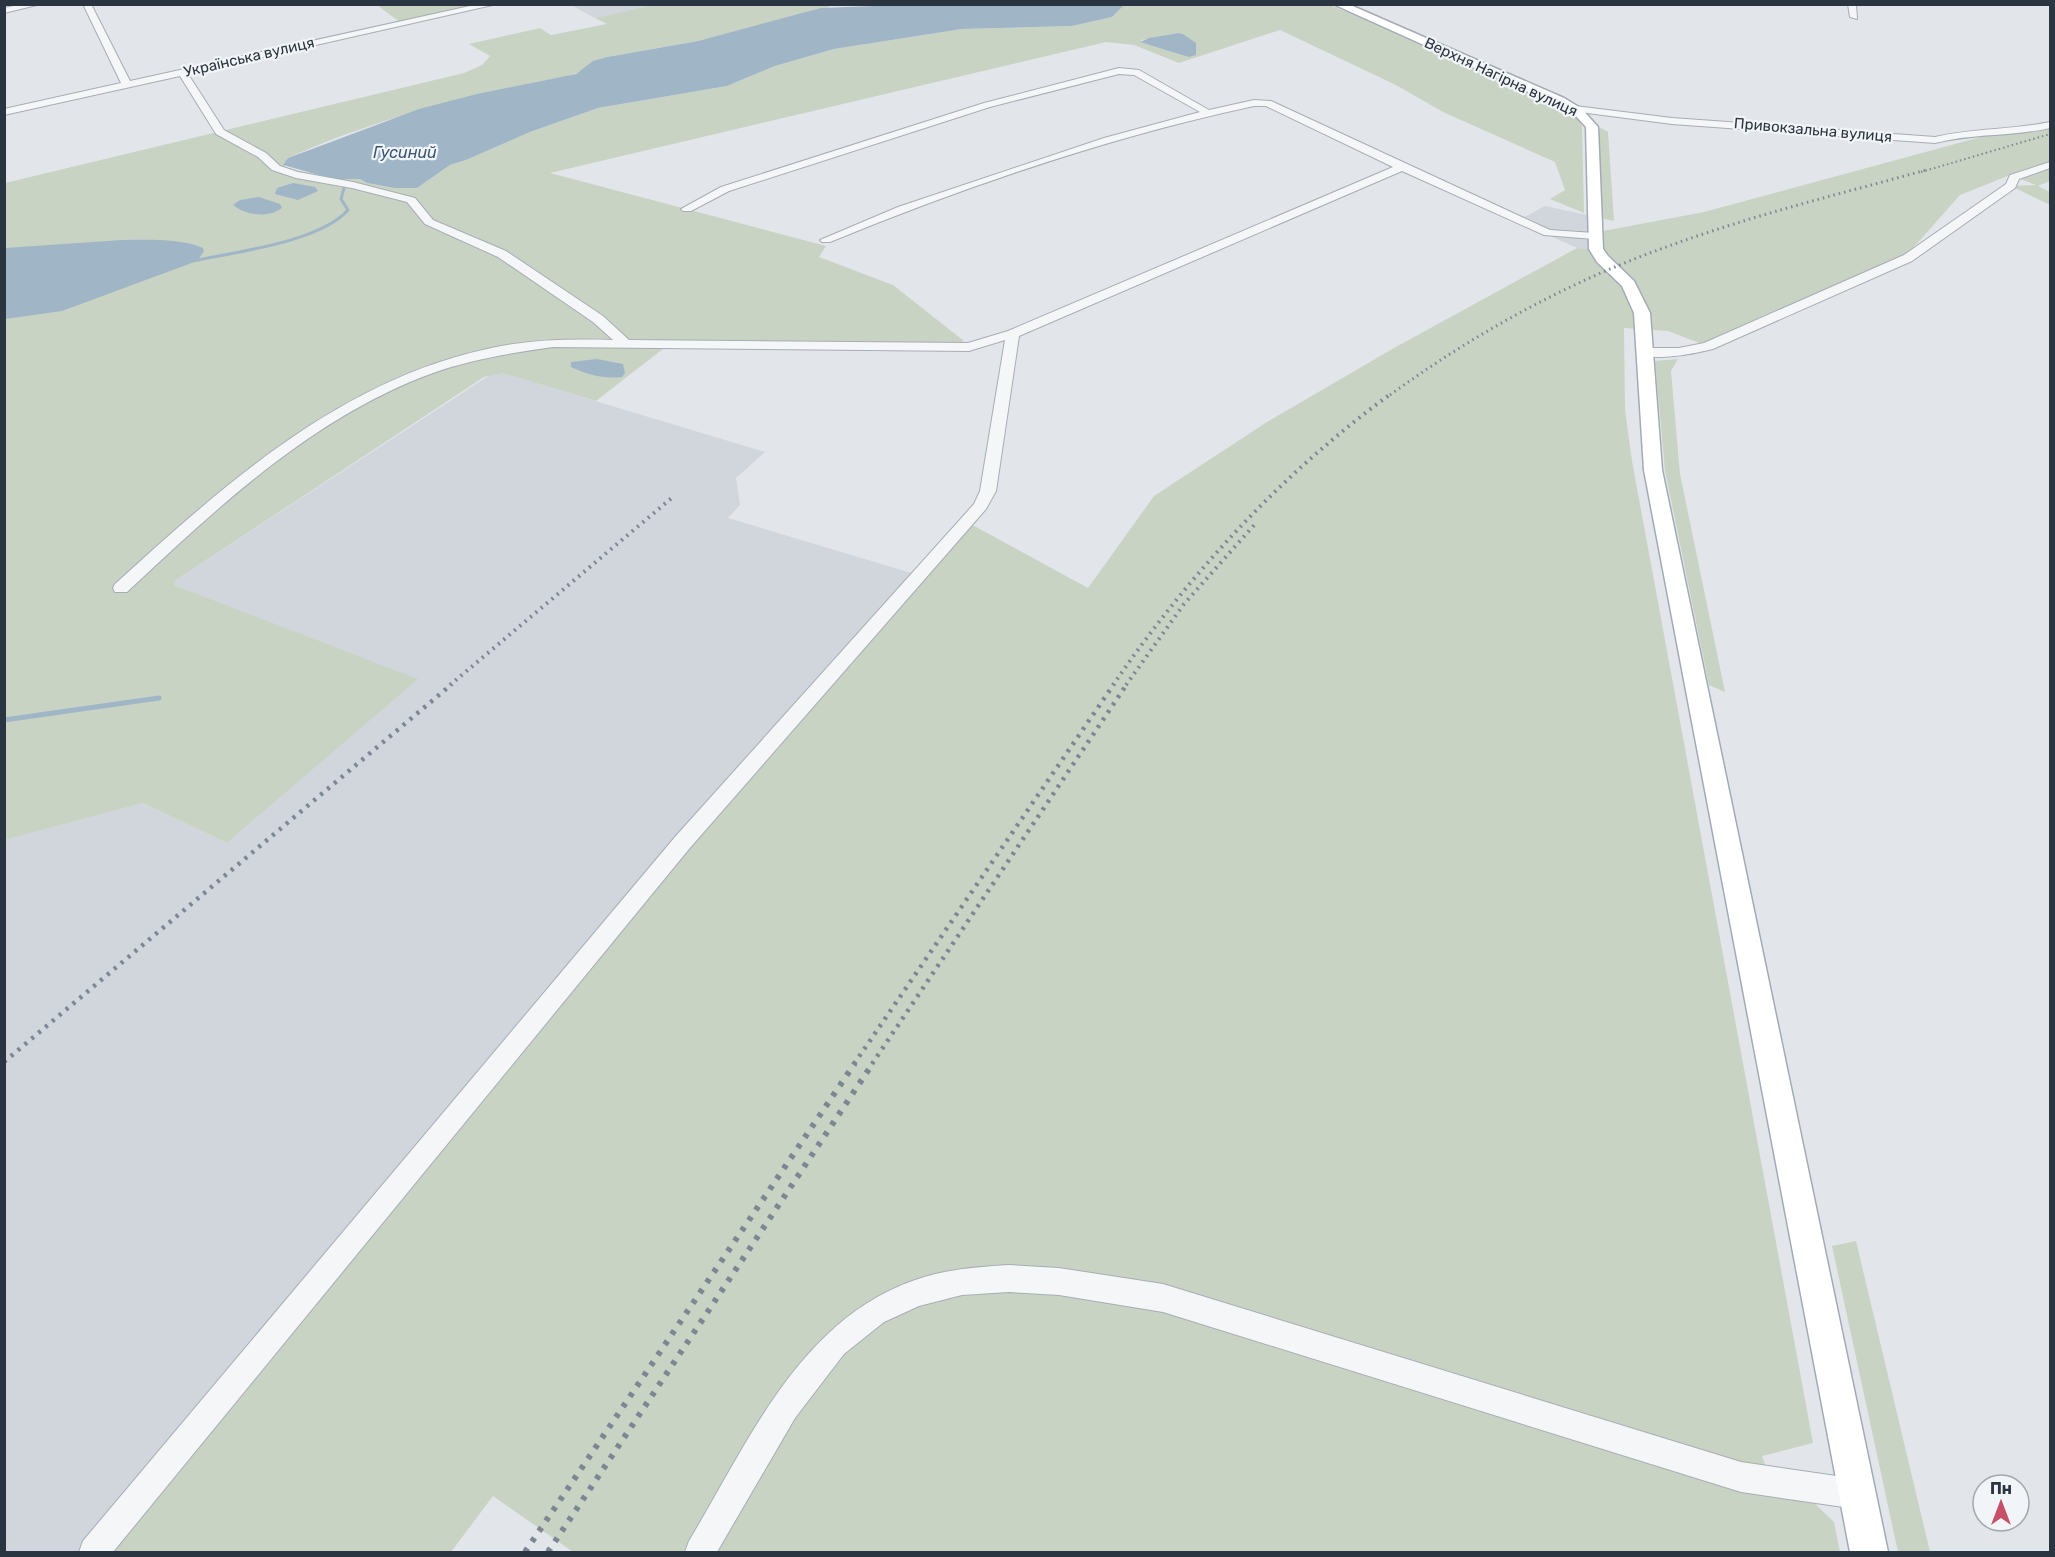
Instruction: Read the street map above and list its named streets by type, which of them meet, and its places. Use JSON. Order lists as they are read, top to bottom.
{
  "streets": {
    "main road": ["Верхня Нагірна вулиця"],
    "street": ["Українська вулиця", "Привокзальна вулиця"]
  },
  "crossings": [
    ["Верхня Нагірна вулиця", "Привокзальна вулиця"]
  ],
  "water": ["Гусиний"],
  "north": "top"
}
